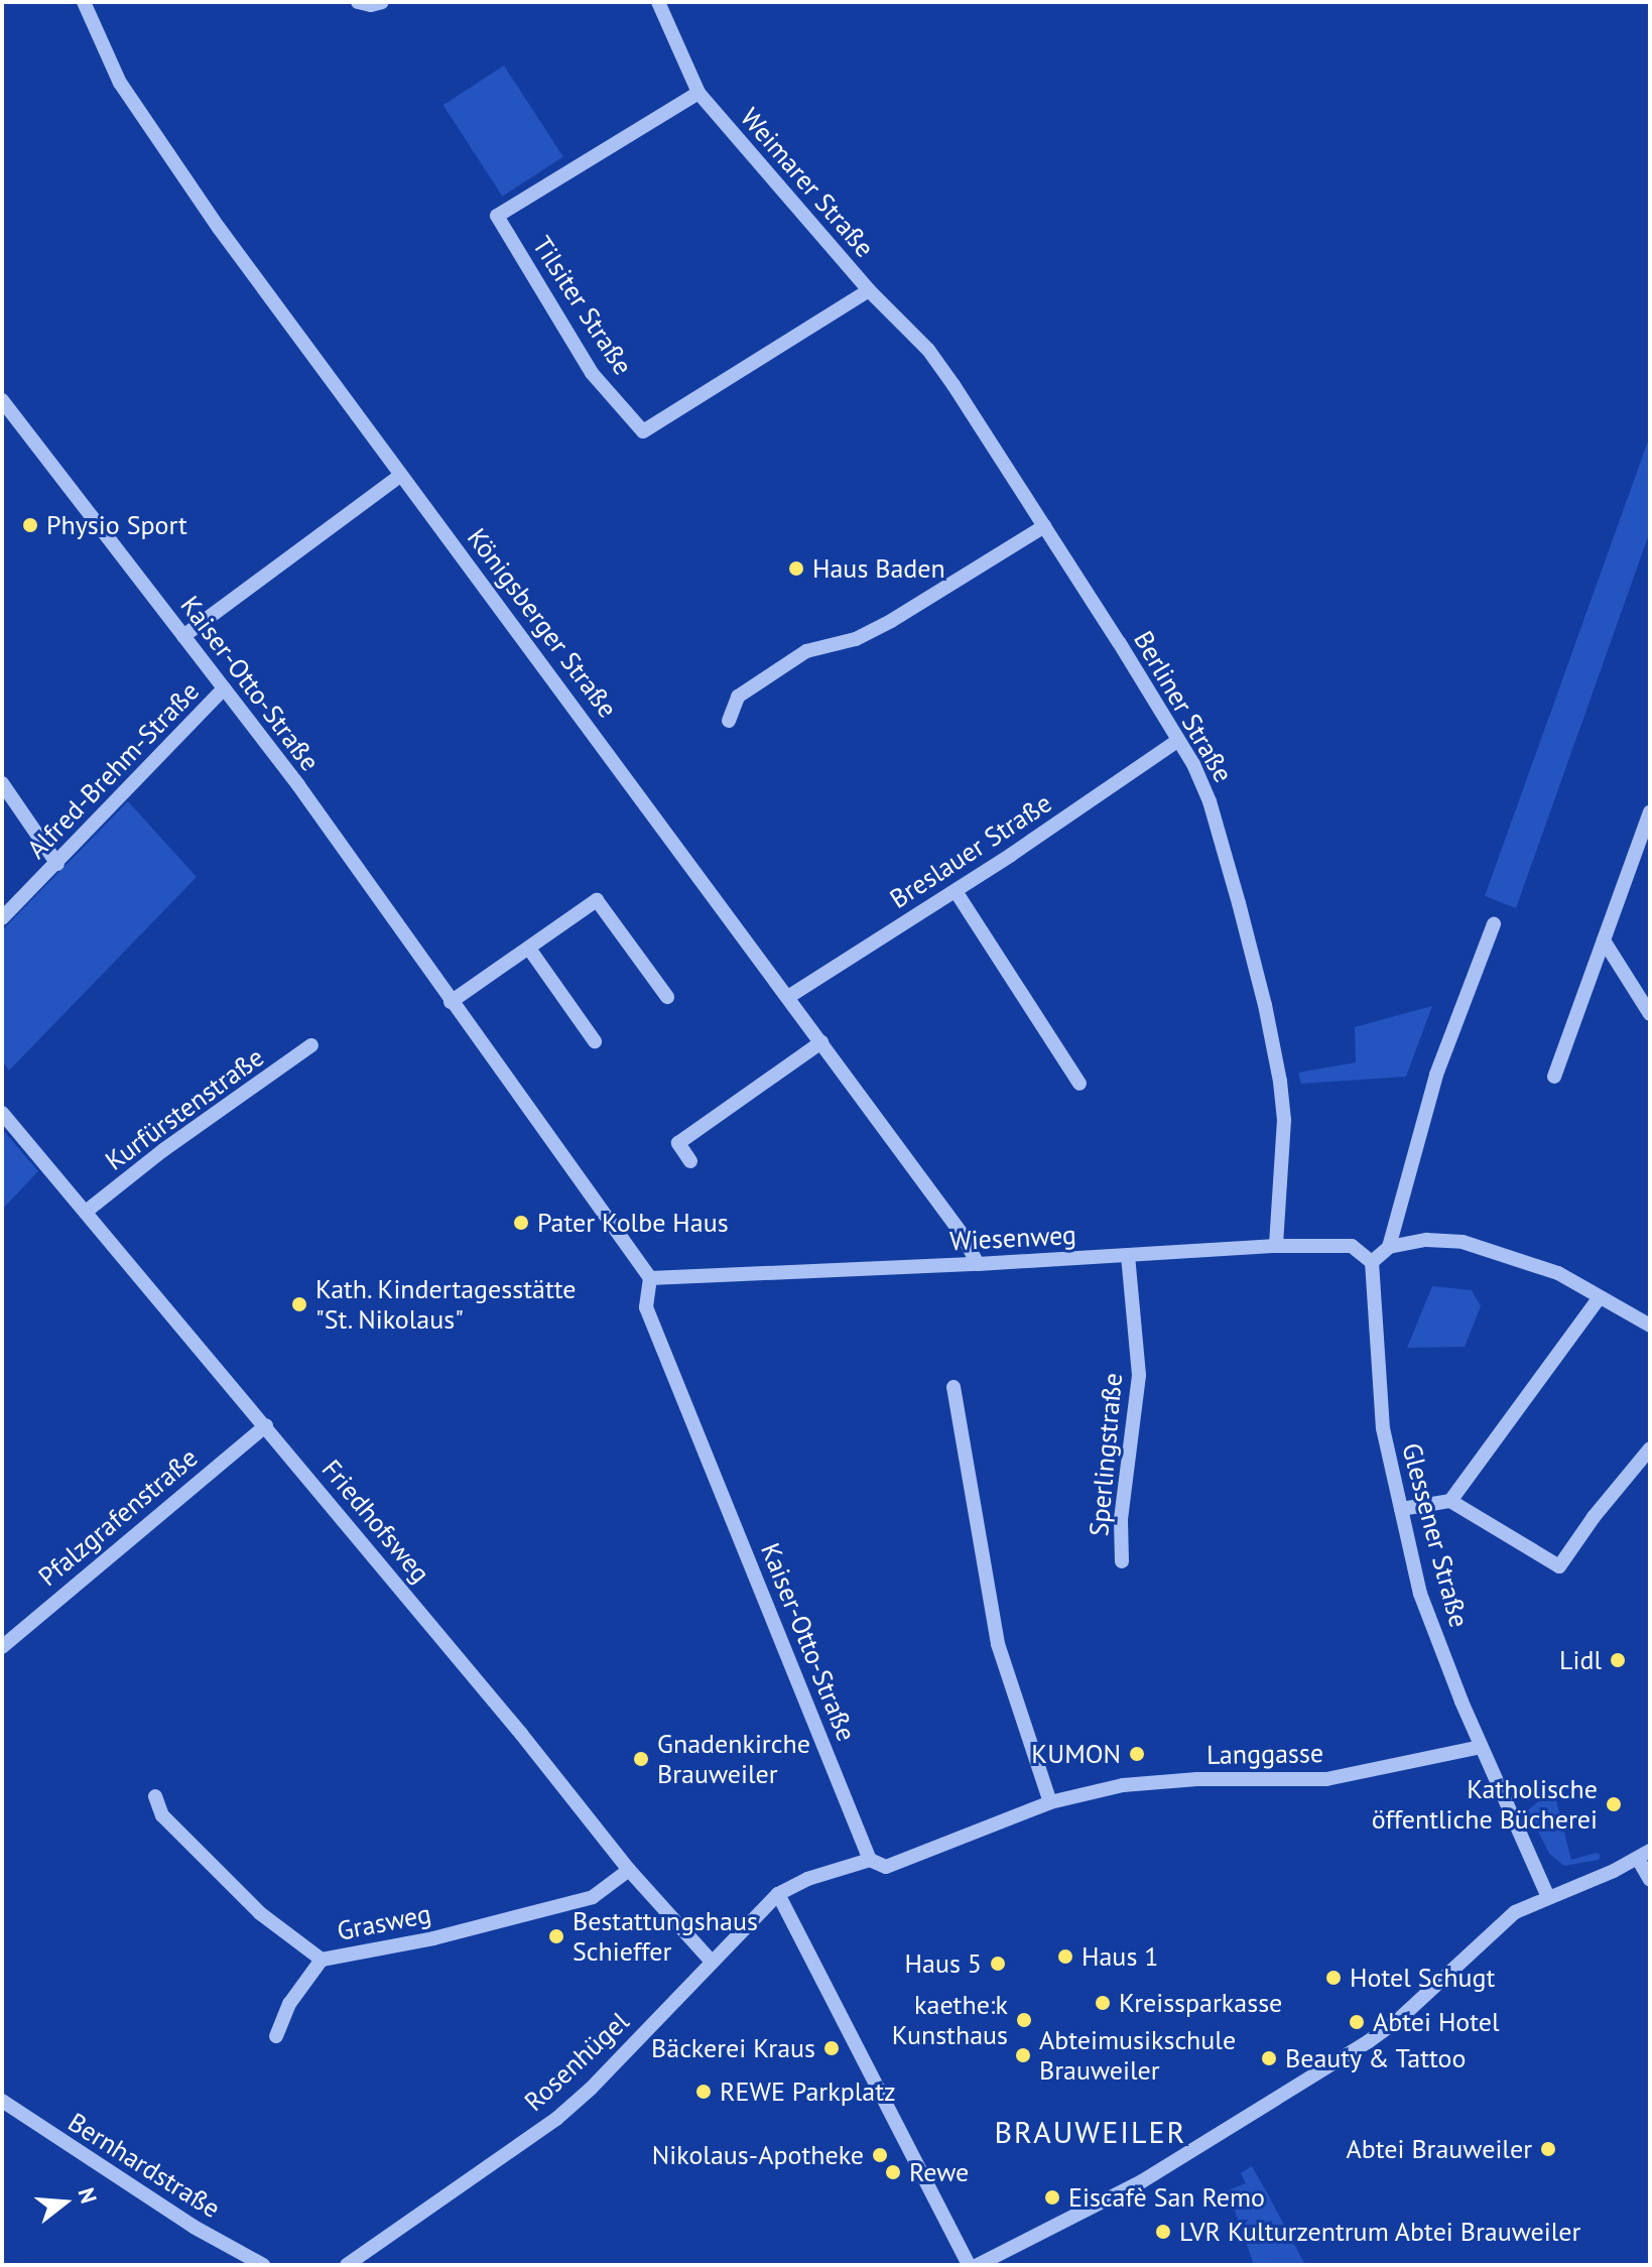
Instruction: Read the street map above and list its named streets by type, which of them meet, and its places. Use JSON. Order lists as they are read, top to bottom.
{
  "streets": {
    "street": [
      "Weimarer Straße",
      "Tilsiter Straße",
      "Königsberger Straße",
      "Kaiser-Otto-Straße",
      "Berliner Straße",
      "Alfred-Brehm-Straße",
      "Breslauer Straße",
      "Kurfürstenstraße",
      "Wiesenweg",
      "Sperlingstraße",
      "Pfalzgrafenstraße",
      "Friedhofsweg",
      "Glessener Straße",
      "Langgasse",
      "Grasweg",
      "Rosenhügel",
      "Bernhardstraße"
    ]
  },
  "crossings": [
    ["Weimarer Straße", "Tilsiter Straße"],
    ["Weimarer Straße", "Berliner Straße"],
    ["Königsberger Straße", "Breslauer Straße"],
    ["Königsberger Straße", "Wiesenweg"],
    ["Kaiser-Otto-Straße", "Alfred-Brehm-Straße"],
    ["Kaiser-Otto-Straße", "Wiesenweg"],
    ["Kaiser-Otto-Straße", "Langgasse"],
    ["Berliner Straße", "Breslauer Straße"],
    ["Berliner Straße", "Wiesenweg"],
    ["Kurfürstenstraße", "Friedhofsweg"],
    ["Wiesenweg", "Sperlingstraße"],
    ["Wiesenweg", "Glessener Straße"],
    ["Pfalzgrafenstraße", "Friedhofsweg"],
    ["Friedhofsweg", "Grasweg"],
    ["Friedhofsweg", "Rosenhügel"],
    ["Glessener Straße", "Langgasse"]
  ],
  "districts": ["BRAUWEILER"],
  "places": [
    "Physio Sport",
    "Haus Baden",
    "Pater Kolbe Haus",
    "Kath. Kindertagesstätte \"St. Nikolaus\"",
    "Lidl",
    "KUMON",
    "Gnadenkirche Brauweiler",
    "Katholische öffentliche Bücherei",
    "Bestattungshaus Schieffer",
    "Haus 1",
    "Haus 5",
    "Hotel Schugt",
    "Kreissparkasse",
    "kaethe:k Kunsthaus",
    "Abtei Hotel",
    "Bäckerei Kraus",
    "Abteimusikschule Brauweiler",
    "Beauty & Tattoo",
    "REWE Parkplatz",
    "Abtei Brauweiler",
    "Nikolaus-Apotheke",
    "Rewe",
    "Eiscafè San Remo",
    "LVR Kulturzentrum Abtei Brauweiler"
  ],
  "north": "right"
}
